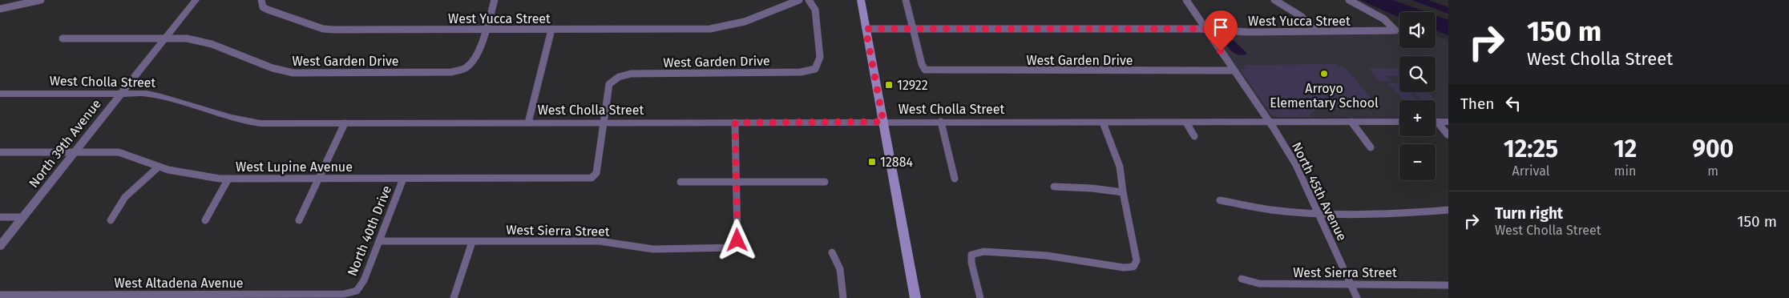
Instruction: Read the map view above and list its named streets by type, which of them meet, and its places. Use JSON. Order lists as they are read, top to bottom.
{
  "streets": {
    "street": [
      "West Yucca Street",
      "West Garden Drive",
      "West Cholla Street",
      "North 39th Avenue",
      "West Lupine Avenue",
      "North 45th Avenue",
      "North 40th Drive",
      "West Sierra Street",
      "West Altadena Avenue"
    ]
  },
  "crossings": [
    ["West Yucca Street", "West Garden Drive"],
    ["West Yucca Street", "North 45th Avenue"],
    ["West Garden Drive", "North 39th Avenue"],
    ["West Garden Drive", "North 45th Avenue"],
    ["West Cholla Street", "North 39th Avenue"],
    ["West Cholla Street", "West Lupine Avenue"],
    ["West Cholla Street", "North 45th Avenue"],
    ["North 39th Avenue", "West Lupine Avenue"],
    ["West Lupine Avenue", "North 40th Drive"],
    ["North 45th Avenue", "West Sierra Street"],
    ["North 40th Drive", "West Sierra Street"],
    ["North 40th Drive", "West Altadena Avenue"]
  ],
  "places": {
    "other": ["Arroyo Elementary School"],
    "transit": ["12922", "12884"]
  },
  "page": {
    "turn": ["150 m", "West Cholla Street"],
    "map_buttons": ["+", "−"],
    "then": "Then",
    "eta": [
      "12:25",
      "Arrival",
      "12",
      "min",
      "900",
      "m"
    ],
    "list": [
      {
        "name": "Turn right",
        "note": "West Cholla Street",
        "value": "150 m"
      }
    ]
  }
}
